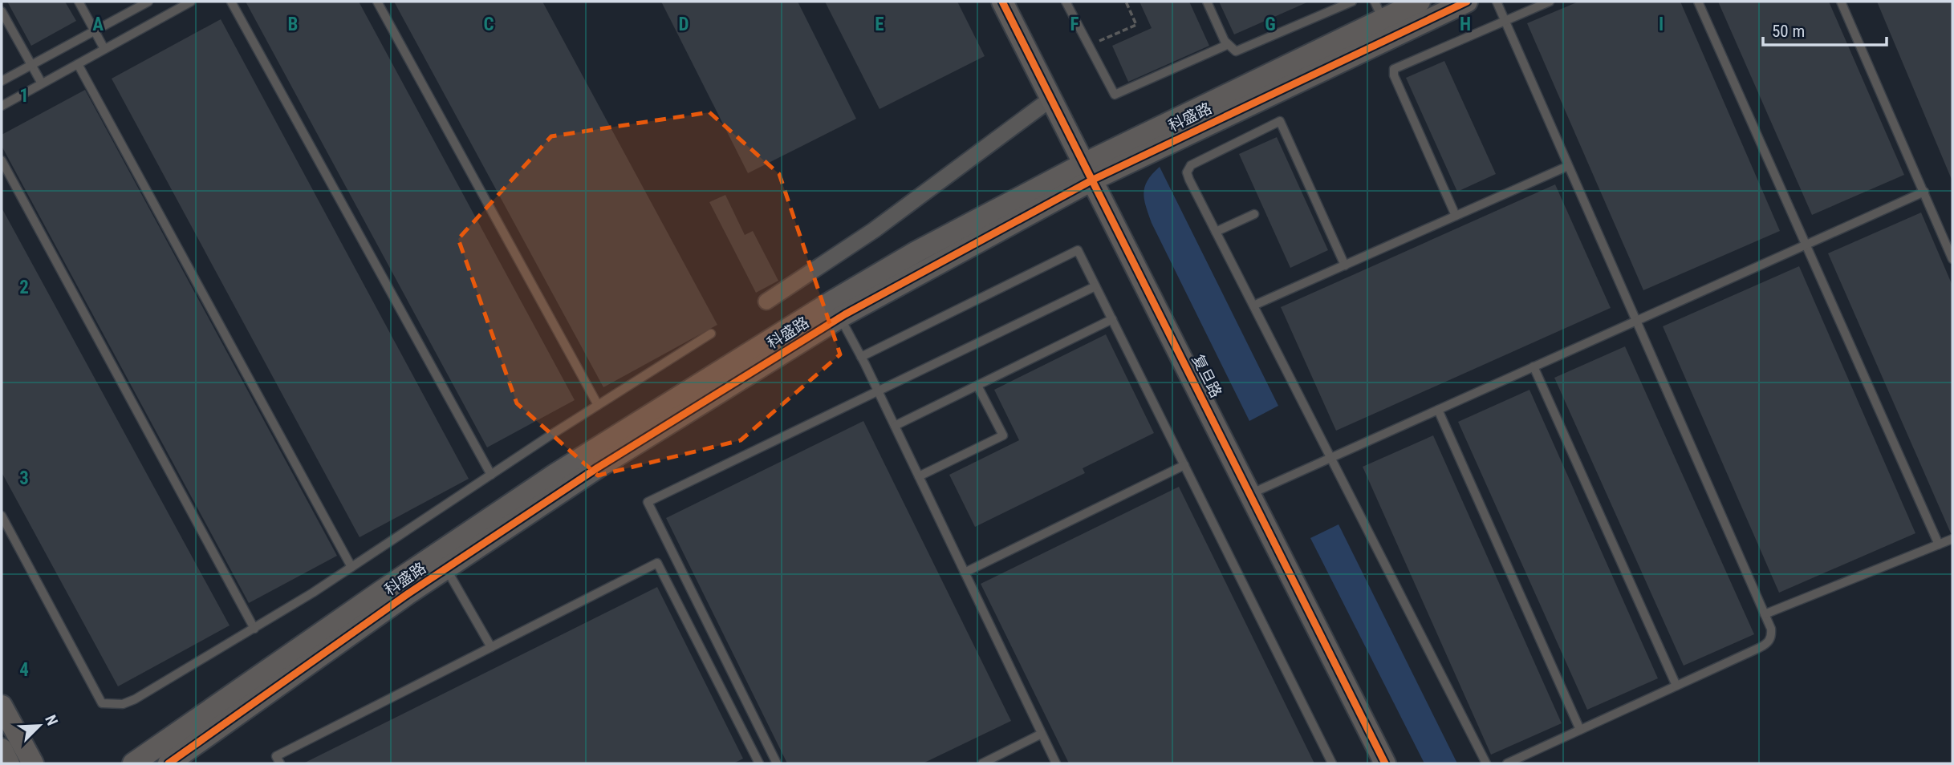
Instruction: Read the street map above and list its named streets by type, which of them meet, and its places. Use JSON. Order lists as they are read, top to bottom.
{
  "streets": {
    "street": ["科盛路", "复旦路"]
  },
  "crossings": [
    ["科盛路", "复旦路"]
  ],
  "scale_bar": "50 m",
  "north": "top right",
  "grid": {
    "columns": [
      "A",
      "B",
      "C",
      "D",
      "E",
      "F",
      "G",
      "H",
      "I"
    ],
    "rows": [
      "1",
      "2",
      "3",
      "4"
    ]
  }
}
